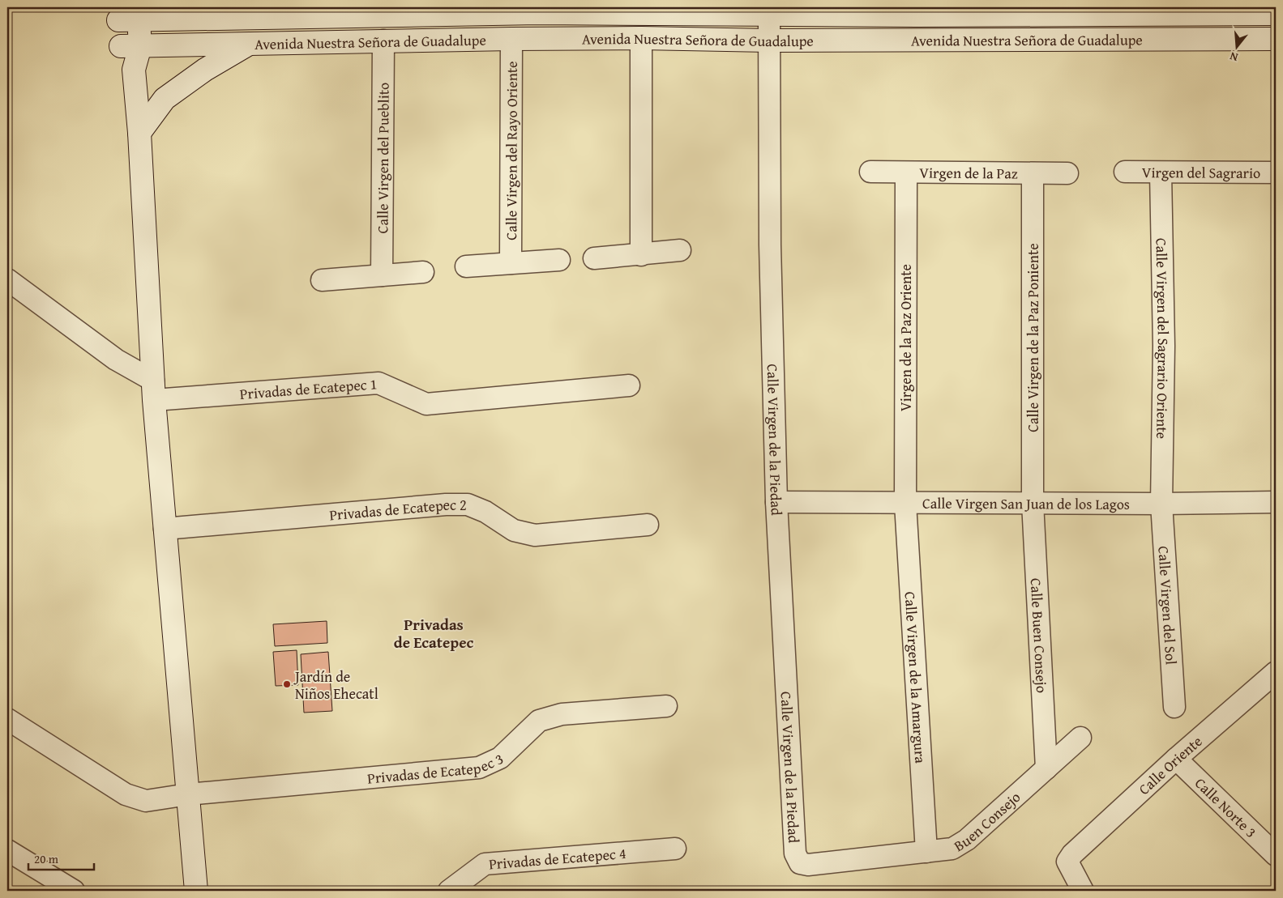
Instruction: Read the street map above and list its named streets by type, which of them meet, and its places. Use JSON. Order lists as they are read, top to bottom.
{
  "streets": {
    "street": [
      "Avenida Nuestra Señora de Guadalupe",
      "Calle Virgen del Rayo Oriente",
      "Calle Virgen del Pueblito",
      "Virgen de la Paz",
      "Virgen del Sagrario",
      "Virgen de la Paz Oriente",
      "Calle Virgen de la Paz Poniente",
      "Calle Virgen del Sagrario Oriente",
      "Privadas de Ecatepec 1",
      "Calle Virgen de la Piedad",
      "Calle Virgen San Juan de los Lagos",
      "Privadas de Ecatepec 2",
      "Calle Virgen del Sol",
      "Calle Buen Consejo",
      "Calle Virgen de la Amargura",
      "Privadas de Ecatepec 3",
      "Calle Oriente",
      "Calle Norte 3",
      "Buen Consejo",
      "Privadas de Ecatepec 4"
    ]
  },
  "crossings": [
    ["Avenida Nuestra Señora de Guadalupe", "Calle Virgen del Rayo Oriente"],
    ["Avenida Nuestra Señora de Guadalupe", "Calle Virgen del Pueblito"],
    ["Avenida Nuestra Señora de Guadalupe", "Calle Virgen de la Piedad"],
    ["Virgen de la Paz", "Virgen de la Paz Oriente"],
    ["Virgen de la Paz", "Calle Virgen de la Paz Poniente"],
    ["Virgen del Sagrario", "Calle Virgen del Sagrario Oriente"],
    ["Virgen de la Paz Oriente", "Calle Virgen San Juan de los Lagos"],
    ["Virgen de la Paz Oriente", "Calle Virgen de la Amargura"],
    ["Calle Virgen de la Paz Poniente", "Calle Virgen San Juan de los Lagos"],
    ["Calle Virgen de la Paz Poniente", "Calle Buen Consejo"],
    ["Calle Virgen del Sagrario Oriente", "Calle Virgen San Juan de los Lagos"],
    ["Calle Virgen del Sagrario Oriente", "Calle Virgen del Sol"],
    ["Calle Virgen de la Piedad", "Calle Virgen San Juan de los Lagos"],
    ["Calle Virgen de la Piedad", "Buen Consejo"],
    ["Calle Virgen San Juan de los Lagos", "Calle Virgen del Sol"],
    ["Calle Virgen San Juan de los Lagos", "Calle Buen Consejo"],
    ["Calle Virgen San Juan de los Lagos", "Calle Virgen de la Amargura"],
    ["Calle Buen Consejo", "Buen Consejo"],
    ["Calle Virgen de la Amargura", "Buen Consejo"],
    ["Calle Oriente", "Calle Norte 3"]
  ],
  "districts": ["Privadas de Ecatepec"],
  "places": ["Jardín de Niños Ehecatl"],
  "scale_bar": "20 m",
  "north": "bottom"
}
